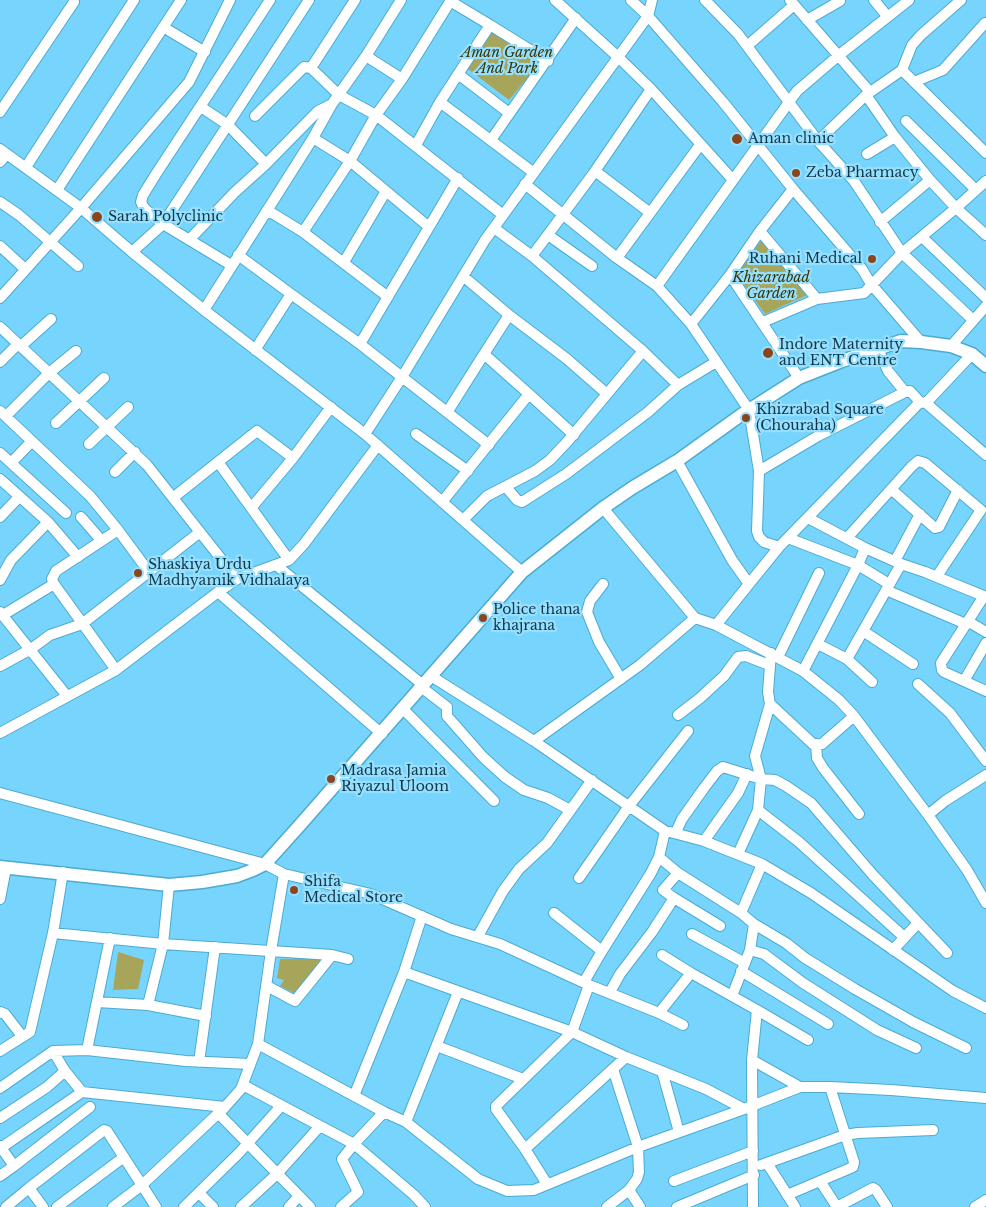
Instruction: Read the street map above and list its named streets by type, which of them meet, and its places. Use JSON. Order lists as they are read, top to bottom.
{
  "parks": ["Aman Garden And Park", "Khizarabad Garden"],
  "places": [
    "Aman clinic",
    "Zeba Pharmacy",
    "Sarah Polyclinic",
    "Ruhani Medical",
    "Indore Maternity and ENT Centre",
    "Khizrabad Square (Chouraha)",
    "Shaskiya Urdu Madhyamik Vidhalaya",
    "Police thana khajrana",
    "Madrasa Jamia Riyazul Uloom",
    "Shifa Medical Store"
  ]
}
